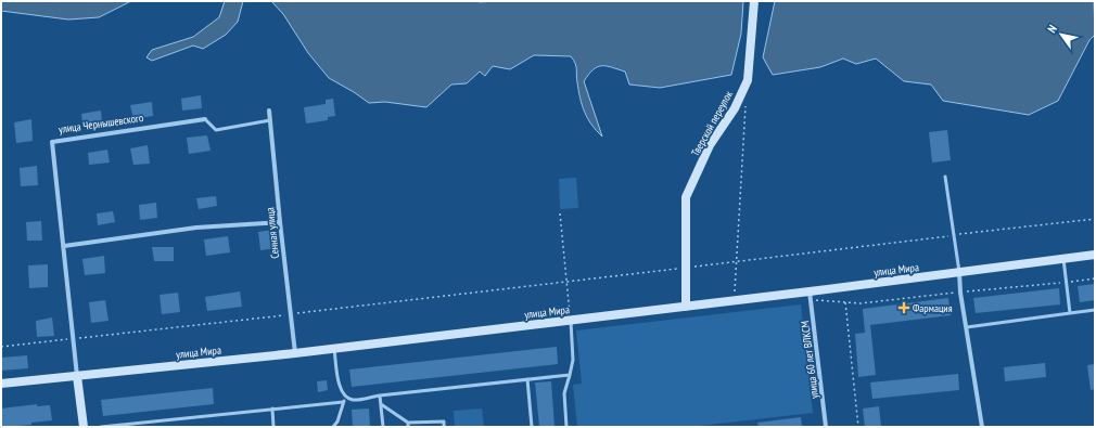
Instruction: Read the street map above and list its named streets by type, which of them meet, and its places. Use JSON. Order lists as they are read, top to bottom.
{
  "streets": {
    "street": [
      "улица Чернышевского",
      "Тверской переулок",
      "Сенная улица",
      "улица Мира",
      "улица 60 лет ВЛКСМ"
    ]
  },
  "crossings": [
    ["улица Чернышевского", "улица Мира"],
    ["Тверской переулок", "улица Мира"],
    ["Сенная улица", "улица Мира"],
    ["улица Мира", "улица 60 лет ВЛКСМ"]
  ],
  "places": {
    "health": ["Фармация"]
  },
  "north": "top left"
}
